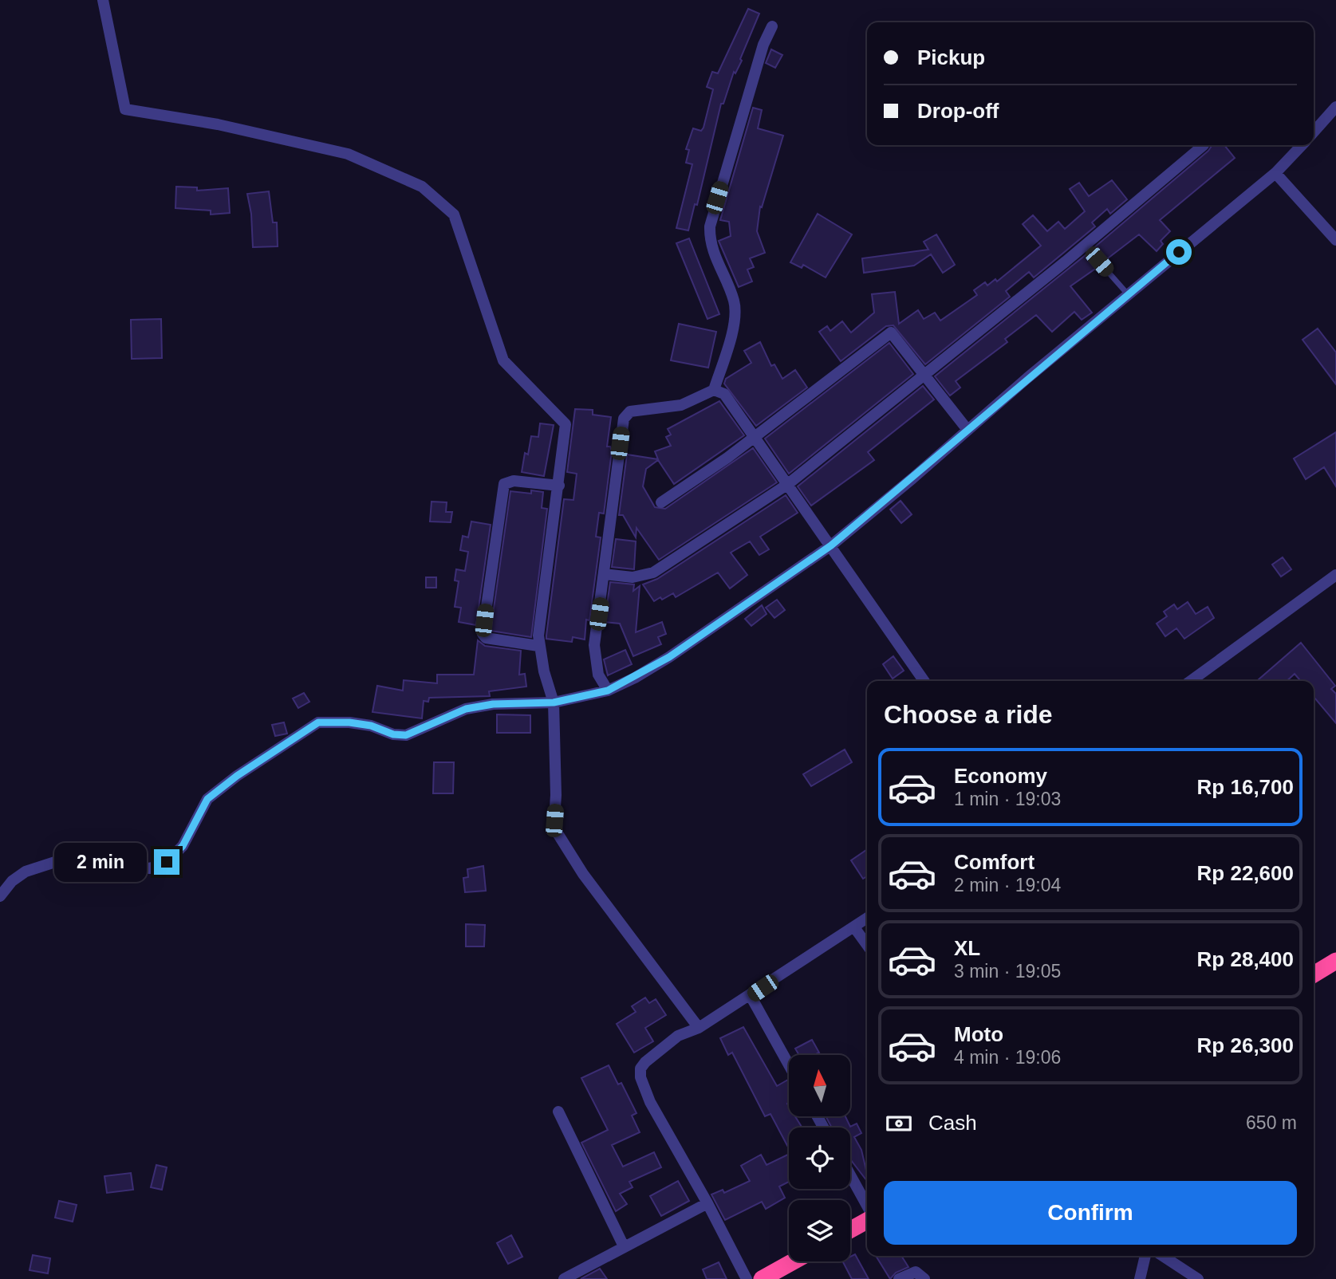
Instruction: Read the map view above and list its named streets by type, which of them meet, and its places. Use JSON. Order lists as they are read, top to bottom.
{
  "north": "top",
  "page": {
    "banner": ["Pickup", "Drop-off"],
    "heading": "Choose a ride",
    "list": [
      {
        "name": "Economy",
        "note": "1 min · 19:03",
        "value": "Rp 16,700"
      },
      {
        "name": "Comfort",
        "note": "2 min · 19:04",
        "value": "Rp 22,600"
      },
      {
        "name": "XL",
        "note": "3 min · 19:05",
        "value": "Rp 28,400"
      },
      {
        "name": "Moto",
        "note": "4 min · 19:06",
        "value": "Rp 26,300"
      }
    ],
    "bubble": "2 min",
    "pay": ["Cash", "650 m"],
    "buttons": "Confirm"
  }
}
